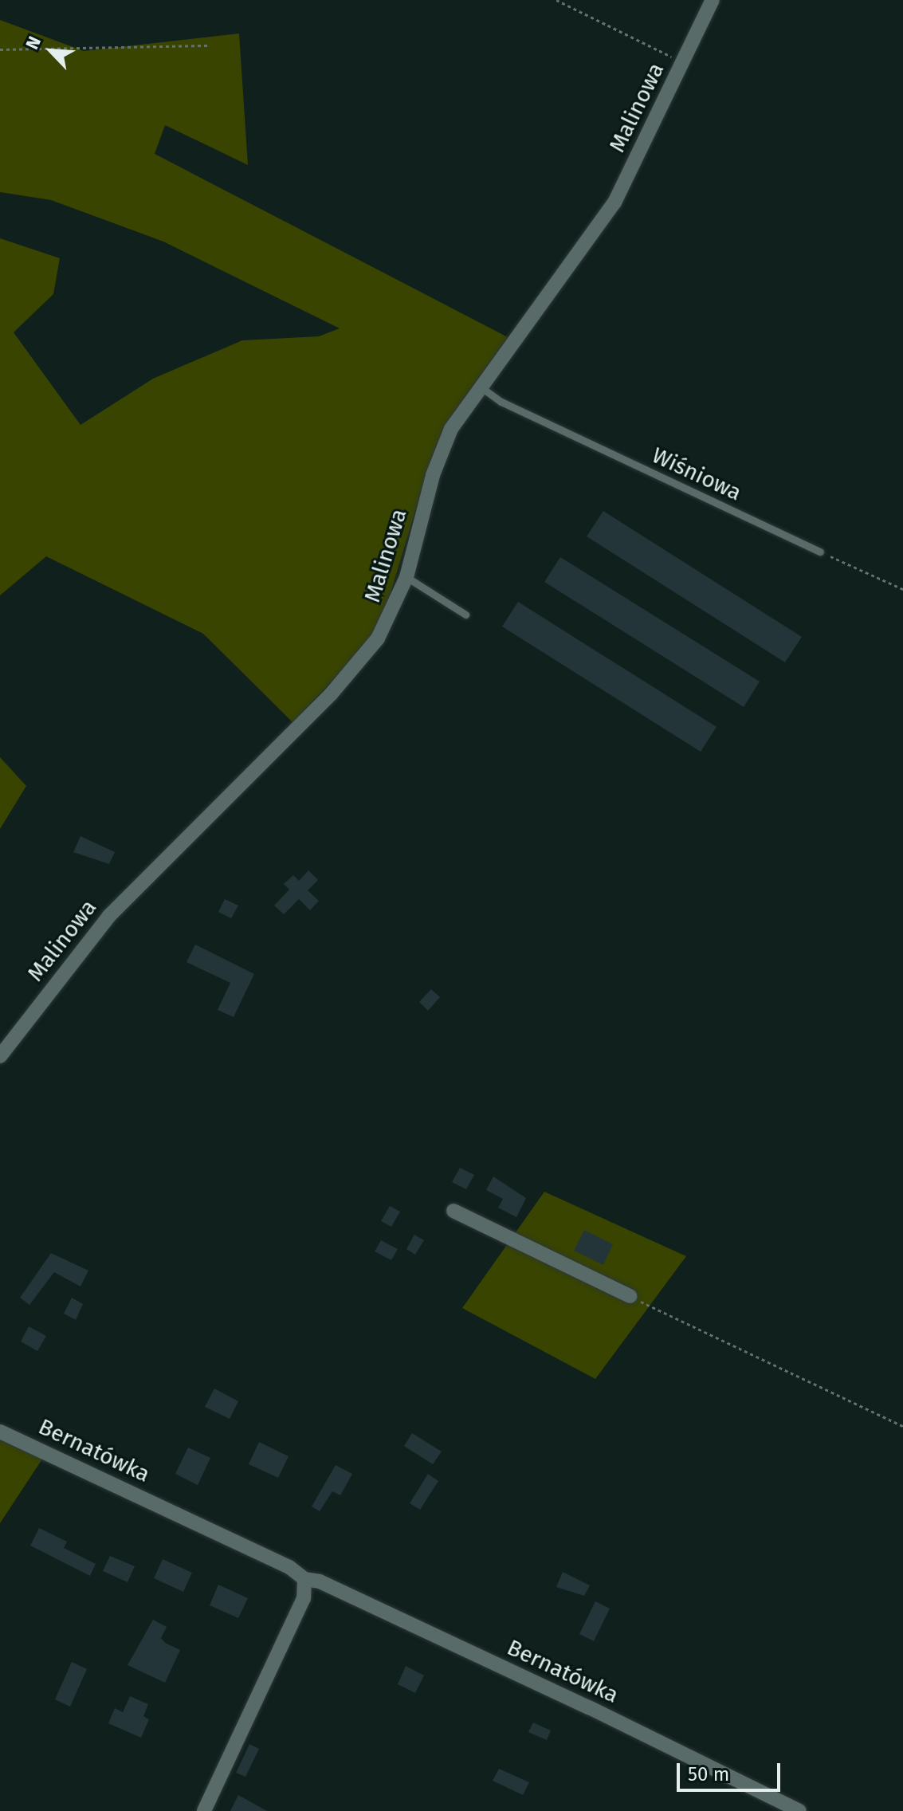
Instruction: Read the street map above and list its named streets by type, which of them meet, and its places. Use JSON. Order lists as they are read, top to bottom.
{
  "streets": {
    "street": ["Malinowa", "Bernatówka"],
    "lane": ["Wiśniowa"]
  },
  "crossings": [
    ["Malinowa", "Wiśniowa"]
  ],
  "scale_bar": "50 m",
  "north": "top left"
}
